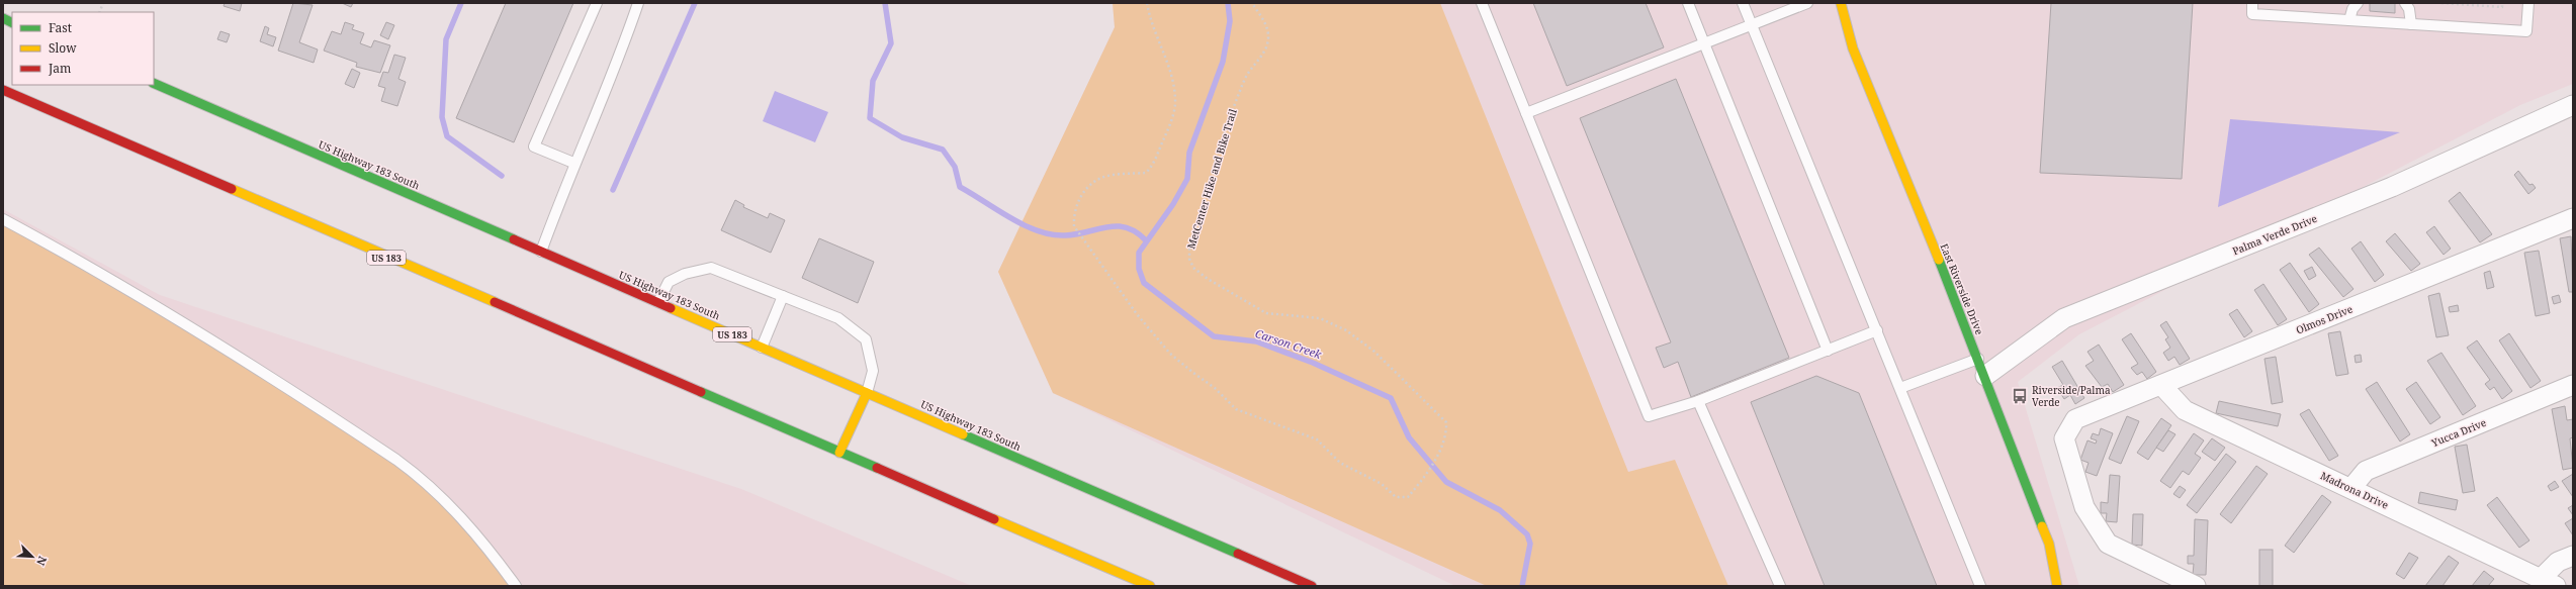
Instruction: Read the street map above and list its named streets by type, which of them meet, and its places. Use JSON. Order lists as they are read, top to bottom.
{
  "streets": {
    "main road": ["US Highway 183 South", "US 183", "East Riverside Drive"],
    "street": [
      "Palma Verde Drive",
      "Olmos Drive",
      "Yucca Drive",
      "Madrona Drive"
    ],
    "path": ["MetCenter Hike and Bike Trail"]
  },
  "crossings": [
    ["Palma Verde Drive", "East Riverside Drive"],
    ["Olmos Drive", "Madrona Drive"],
    ["Yucca Drive", "Madrona Drive"]
  ],
  "water": ["Carson Creek"],
  "places": {
    "bus stop": ["Riverside/Palma Verde"]
  },
  "legend": ["Fast", "Slow", "Jam"],
  "north": "bottom right"
}
